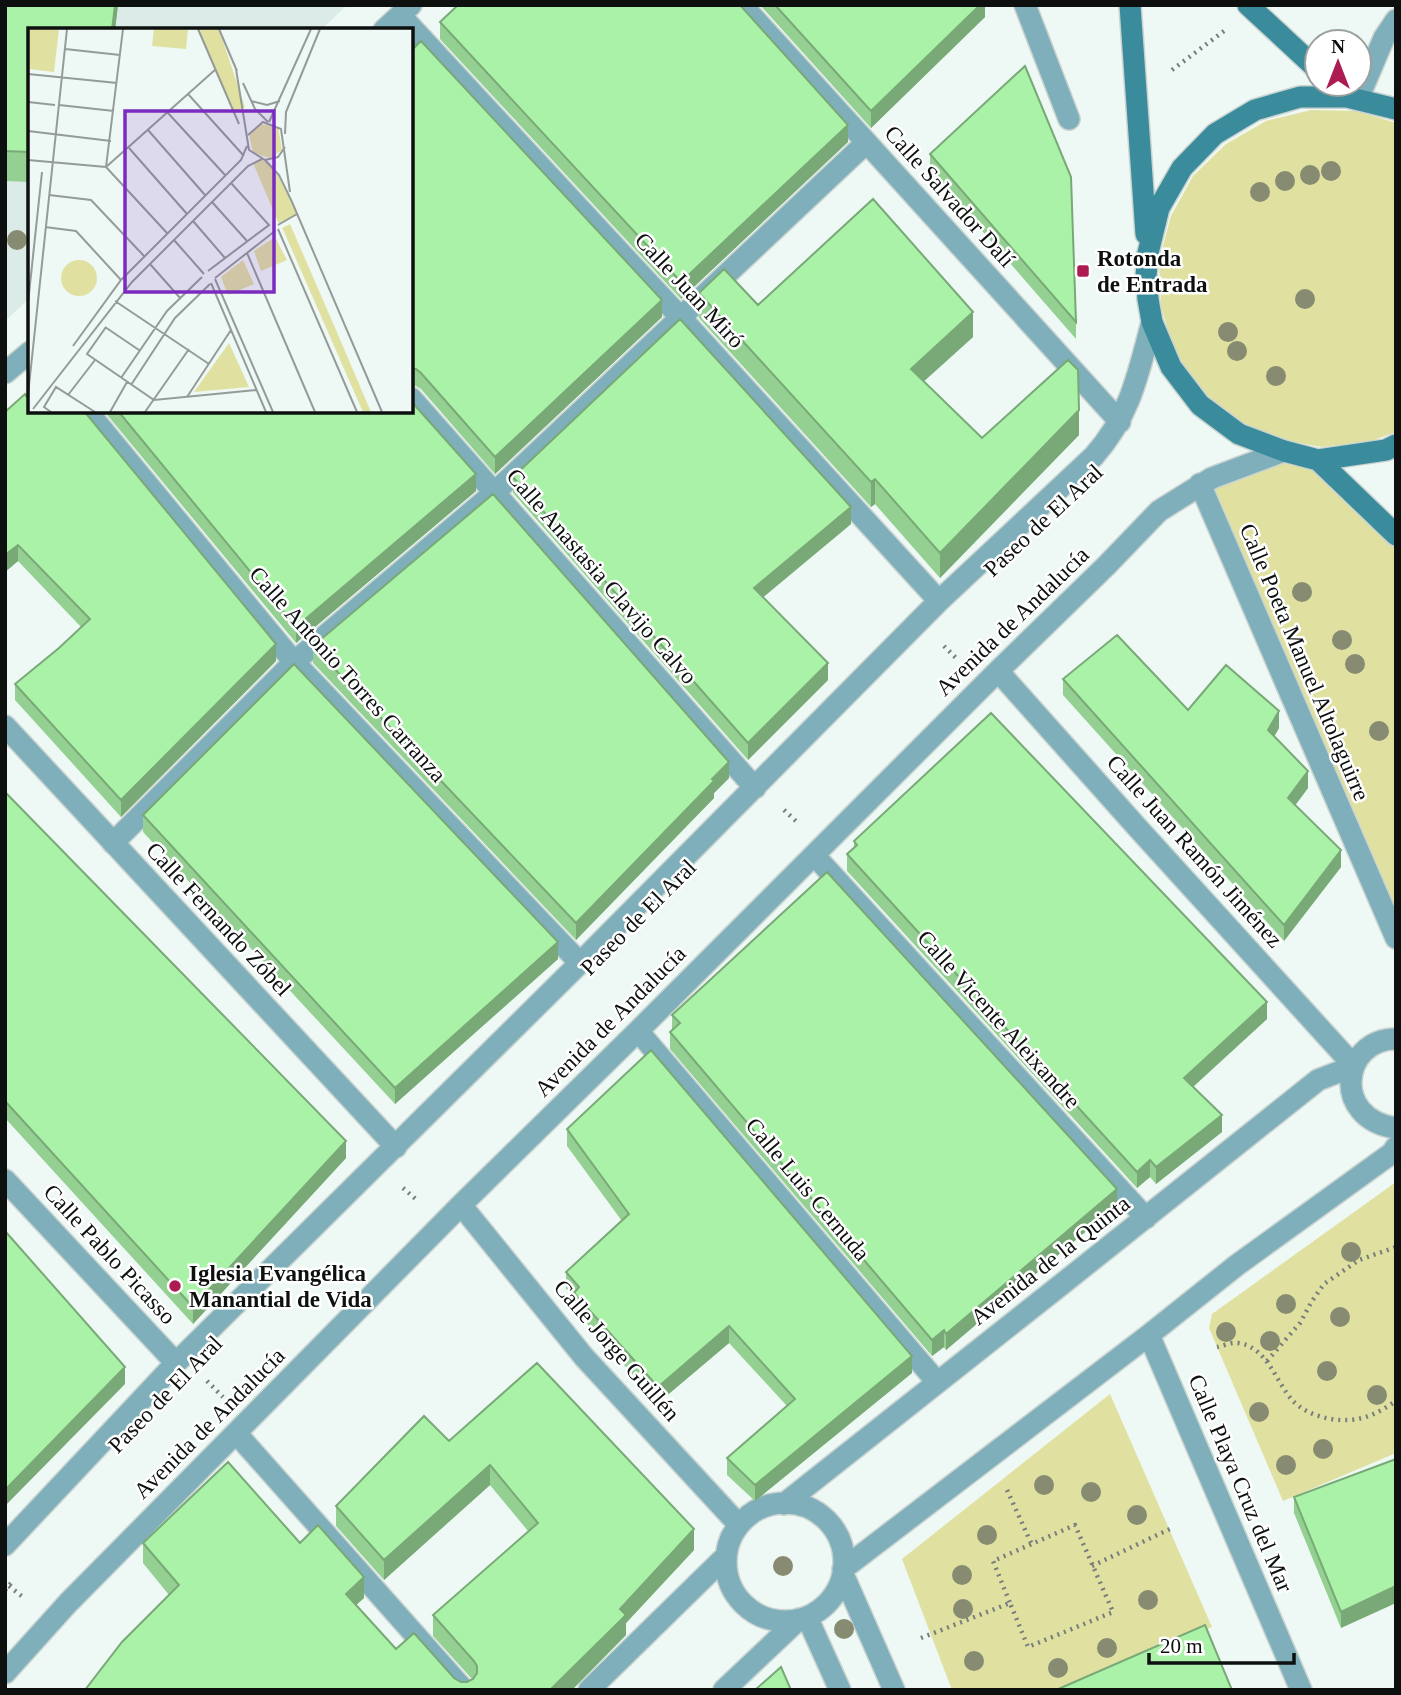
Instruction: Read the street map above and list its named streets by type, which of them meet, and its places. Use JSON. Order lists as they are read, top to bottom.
{
  "streets": {
    "street": [
      "Calle Salvador Dalí",
      "Calle Juan Miró",
      "Calle Anastasia Clavijo Calvo",
      "Avenida de Andalucía",
      "Calle Poeta Manuel Altolaguirre",
      "Calle Antonio Torres Carranza",
      "Calle Juan Ramón Jiménez",
      "Calle Fernando Zóbel",
      "Calle Vicente Aleixandre",
      "Calle Luis Cernuda",
      "Calle Pablo Picasso",
      "Avenida de la Quinta",
      "Calle Jorge Guillén",
      "Calle Playa Cruz del Mar"
    ]
  },
  "crossings": [
    ["Avenida de Andalucía", "Calle Poeta Manuel Altolaguirre"],
    ["Avenida de Andalucía", "Calle Juan Ramón Jiménez"],
    ["Avenida de Andalucía", "Calle Vicente Aleixandre"],
    ["Avenida de Andalucía", "Calle Luis Cernuda"],
    ["Avenida de Andalucía", "Calle Jorge Guillén"],
    ["Calle Juan Ramón Jiménez", "Avenida de la Quinta"],
    ["Calle Vicente Aleixandre", "Avenida de la Quinta"],
    ["Calle Luis Cernuda", "Avenida de la Quinta"],
    ["Avenida de la Quinta", "Calle Jorge Guillén"]
  ],
  "places": {
    "transit": ["Rotonda de Entrada"],
    "other": ["Iglesia Evangélica Manantial de Vida"]
  },
  "scale_bar": "20 m",
  "north": "top"
}
